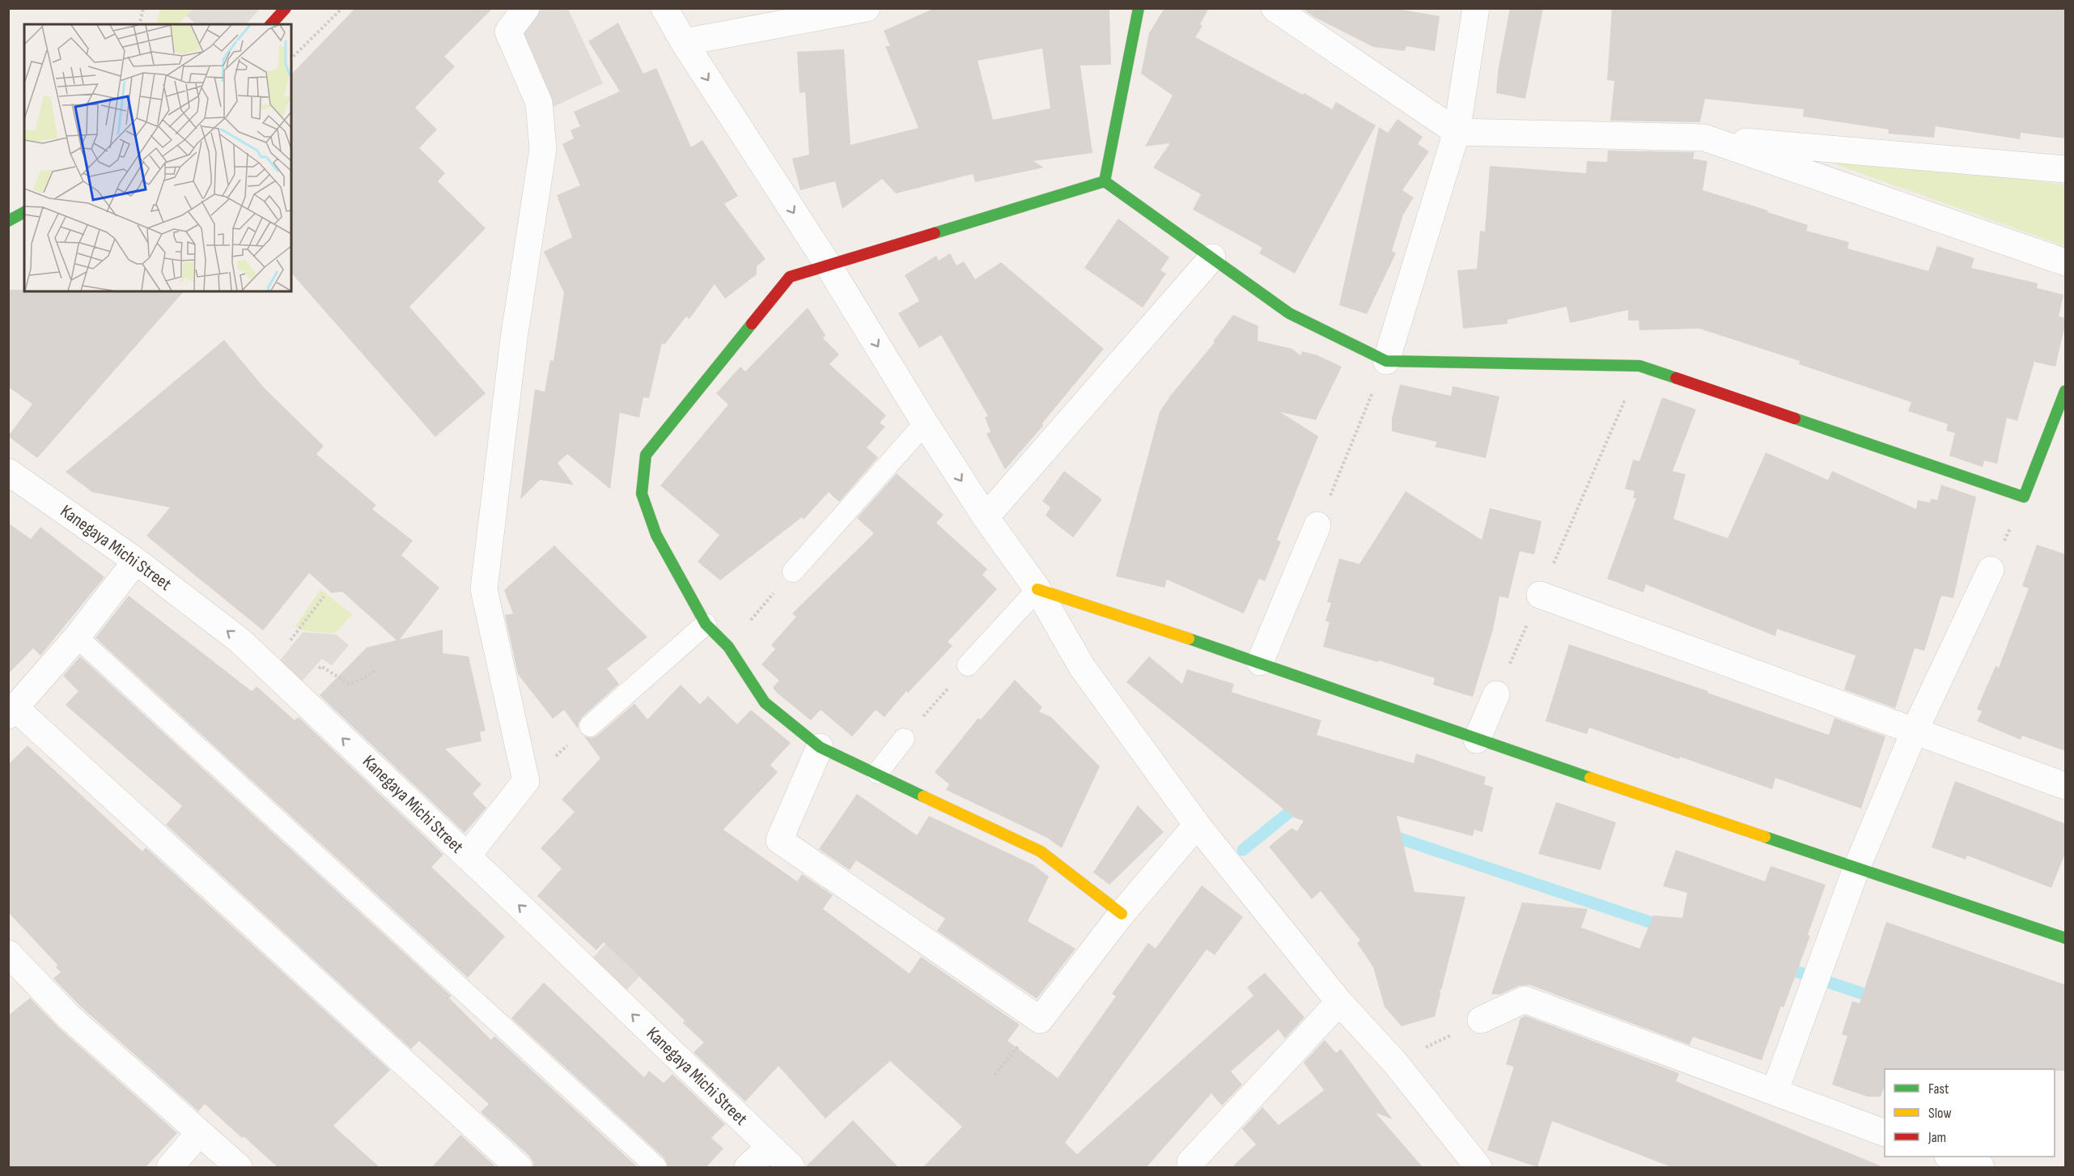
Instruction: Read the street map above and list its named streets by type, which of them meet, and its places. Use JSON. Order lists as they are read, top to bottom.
{
  "streets": {
    "street": ["Kanegaya Michi Street"]
  },
  "legend": ["Fast", "Slow", "Jam"]
}
